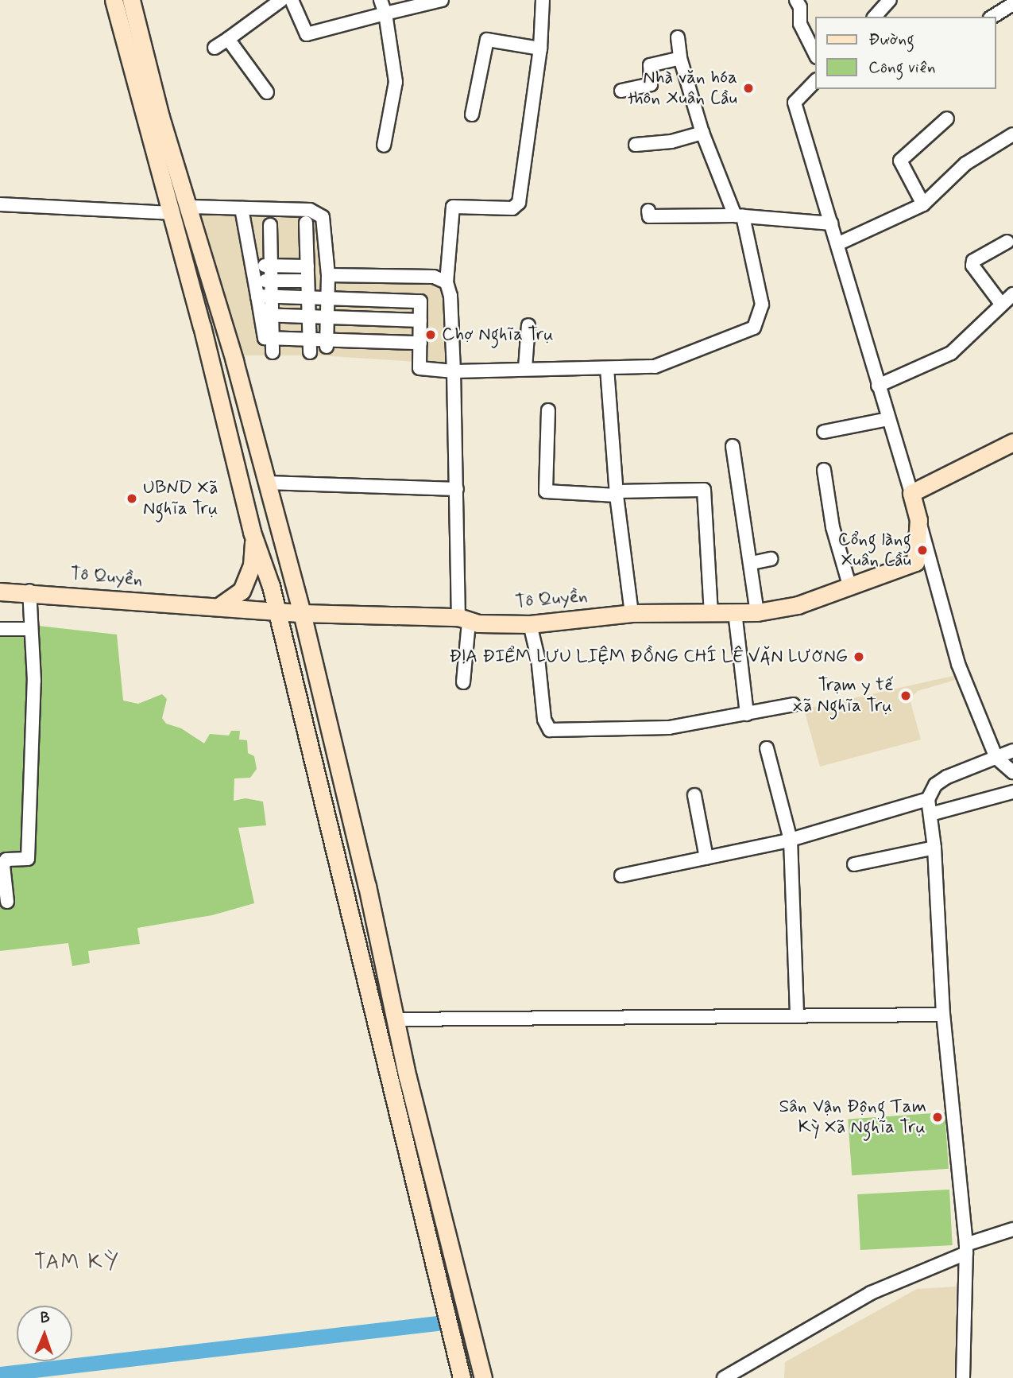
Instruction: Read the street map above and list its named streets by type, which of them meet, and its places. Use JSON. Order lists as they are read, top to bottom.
{
  "streets": {
    "street": ["Tô Quyền"]
  },
  "districts": ["TAM KỲ"],
  "places": [
    "Nhà văn hóa thôn Xuân Cầu",
    "Chợ Nghĩa Trụ",
    "UBND Xã Nghĩa Trụ",
    "Cổng làng Xuân Cầu",
    "ĐỊA ĐIỂM LƯU LIỆM ĐỒNG CHÍ LÊ VĂN LƯƠNG",
    "Trạm y tế xã Nghĩa Trụ",
    "Sân Vận Động Tam Kỳ Xã Nghĩa Trụ"
  ],
  "legend": ["Đường", "Công viên"],
  "north": "top"
}
